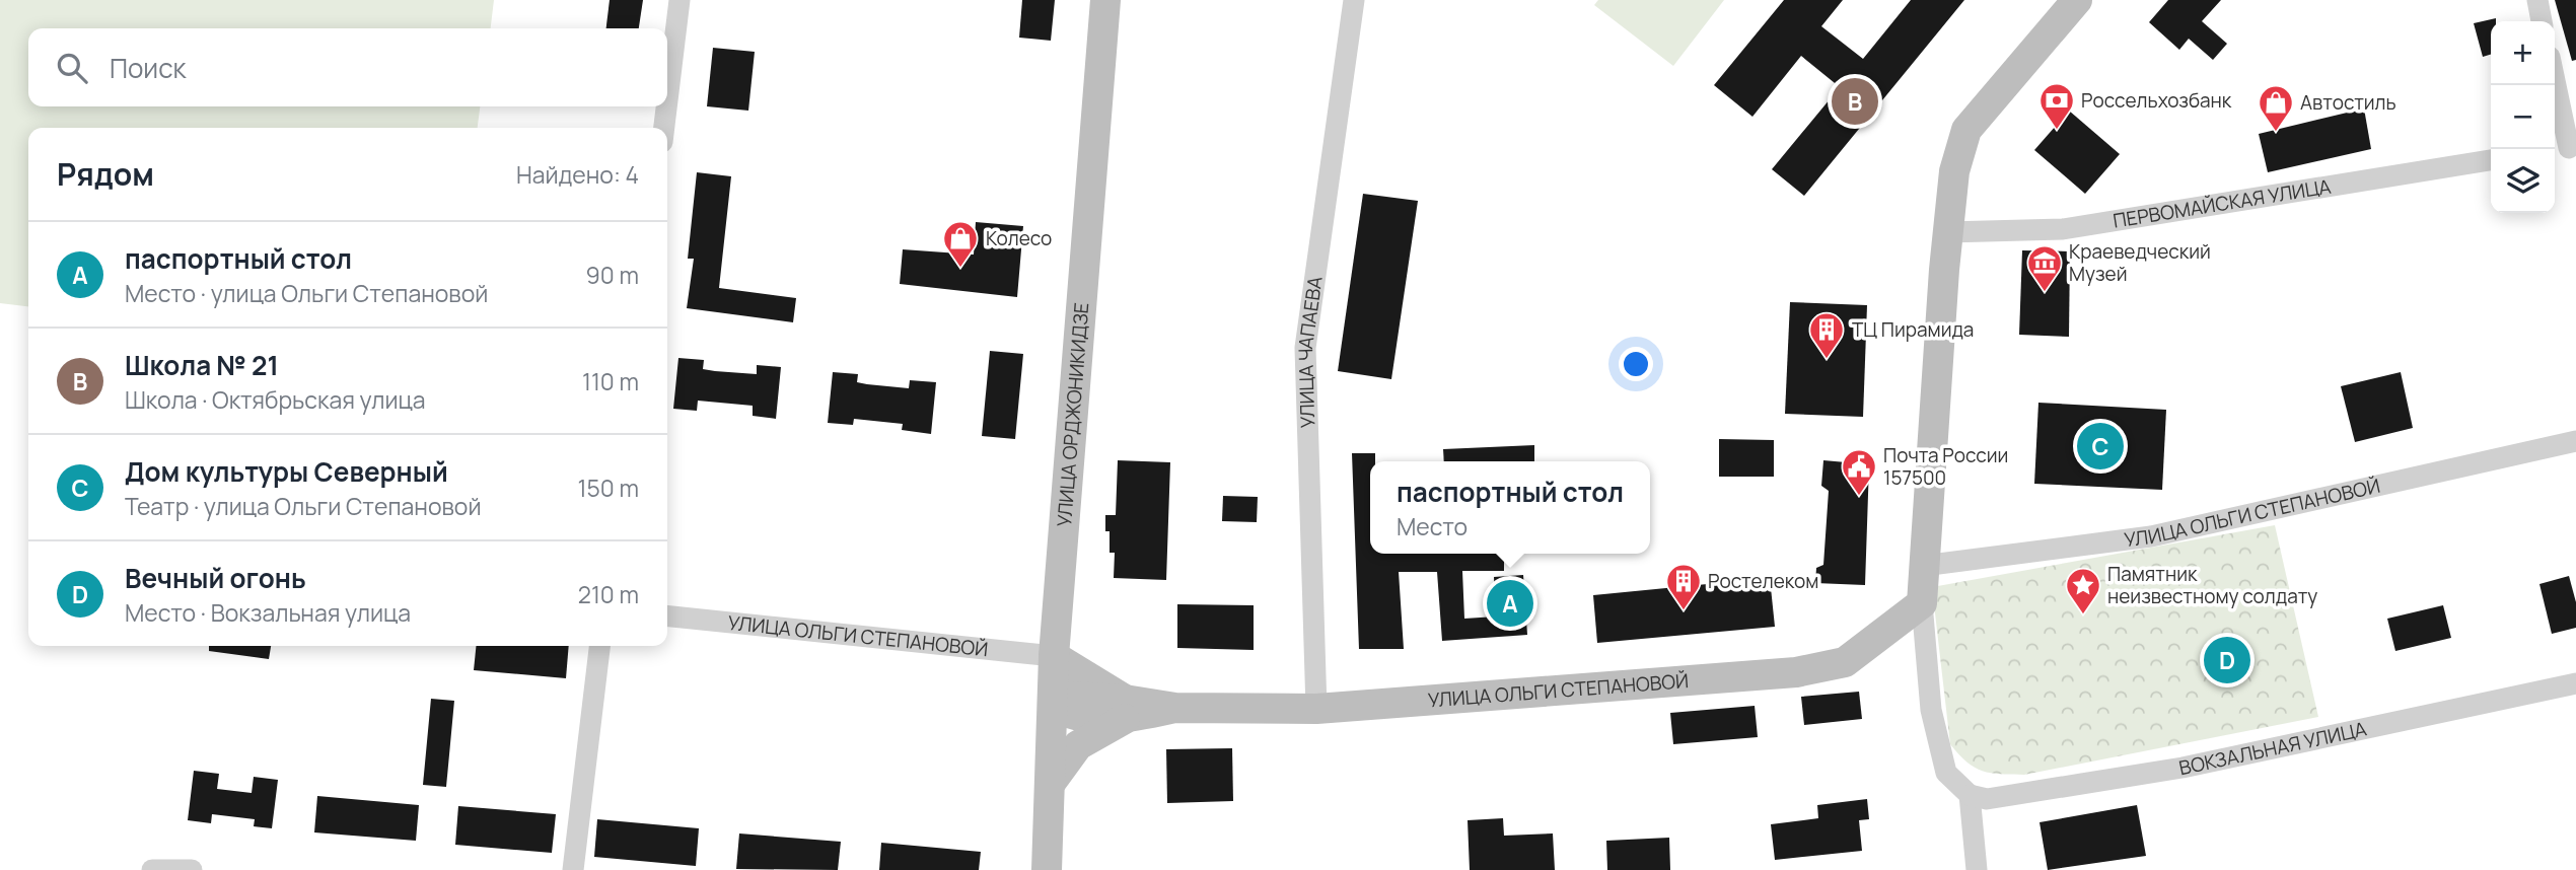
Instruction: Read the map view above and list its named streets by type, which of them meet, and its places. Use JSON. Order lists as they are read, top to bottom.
{
  "streets": {
    "main road": ["УЛИЦА ОРДЖОНИКИДЗЕ", "УЛИЦА ОЛЬГИ СТЕПАНОВОЙ"],
    "street": ["ПЕРВОМАЙСКАЯ УЛИЦА", "УЛИЦА ЧАПАЕВА", "ВОКЗАЛЬНАЯ УЛИЦА"]
  },
  "crossings": [
    ["УЛИЦА ЧАПАЕВА", "УЛИЦА ОЛЬГИ СТЕПАНОВОЙ"],
    ["УЛИЦА ОРДЖОНИКИДЗЕ", "УЛИЦА ОЛЬГИ СТЕПАНОВОЙ"]
  ],
  "places": {
    "bank": ["Россельхозбанк"],
    "shop": ["Автостиль", "Колесо"],
    "museum": ["Краеведческий Музей"],
    "building": ["ТЦ Пирамида", "Ростелеком"],
    "public building": ["Почта России 157500"],
    "place": ["Памятник неизвестному солдату"]
  },
  "page": {
    "map_buttons": ["+", "−"],
    "search": "Поиск",
    "pins": [
      "B",
      "C",
      "A",
      "D"
    ],
    "heading": ["Рядом", "Найдено: 4"],
    "list": [
      {
        "mark": "A",
        "name": "паспортный стол",
        "note": "Место · улица Ольги Степановой",
        "value": "90 m"
      },
      {
        "mark": "B",
        "name": "Школа № 21",
        "note": "Школа · Октябрьская улица",
        "value": "110 m"
      },
      {
        "mark": "C",
        "name": "Дом культуры Северный",
        "note": "Театр · улица Ольги Степановой",
        "value": "150 m"
      },
      {
        "mark": "D",
        "name": "Вечный огонь",
        "note": "Место · Вокзальная улица",
        "value": "210 m"
      }
    ],
    "popup": ["паспортный стол", "Место"]
  }
}
